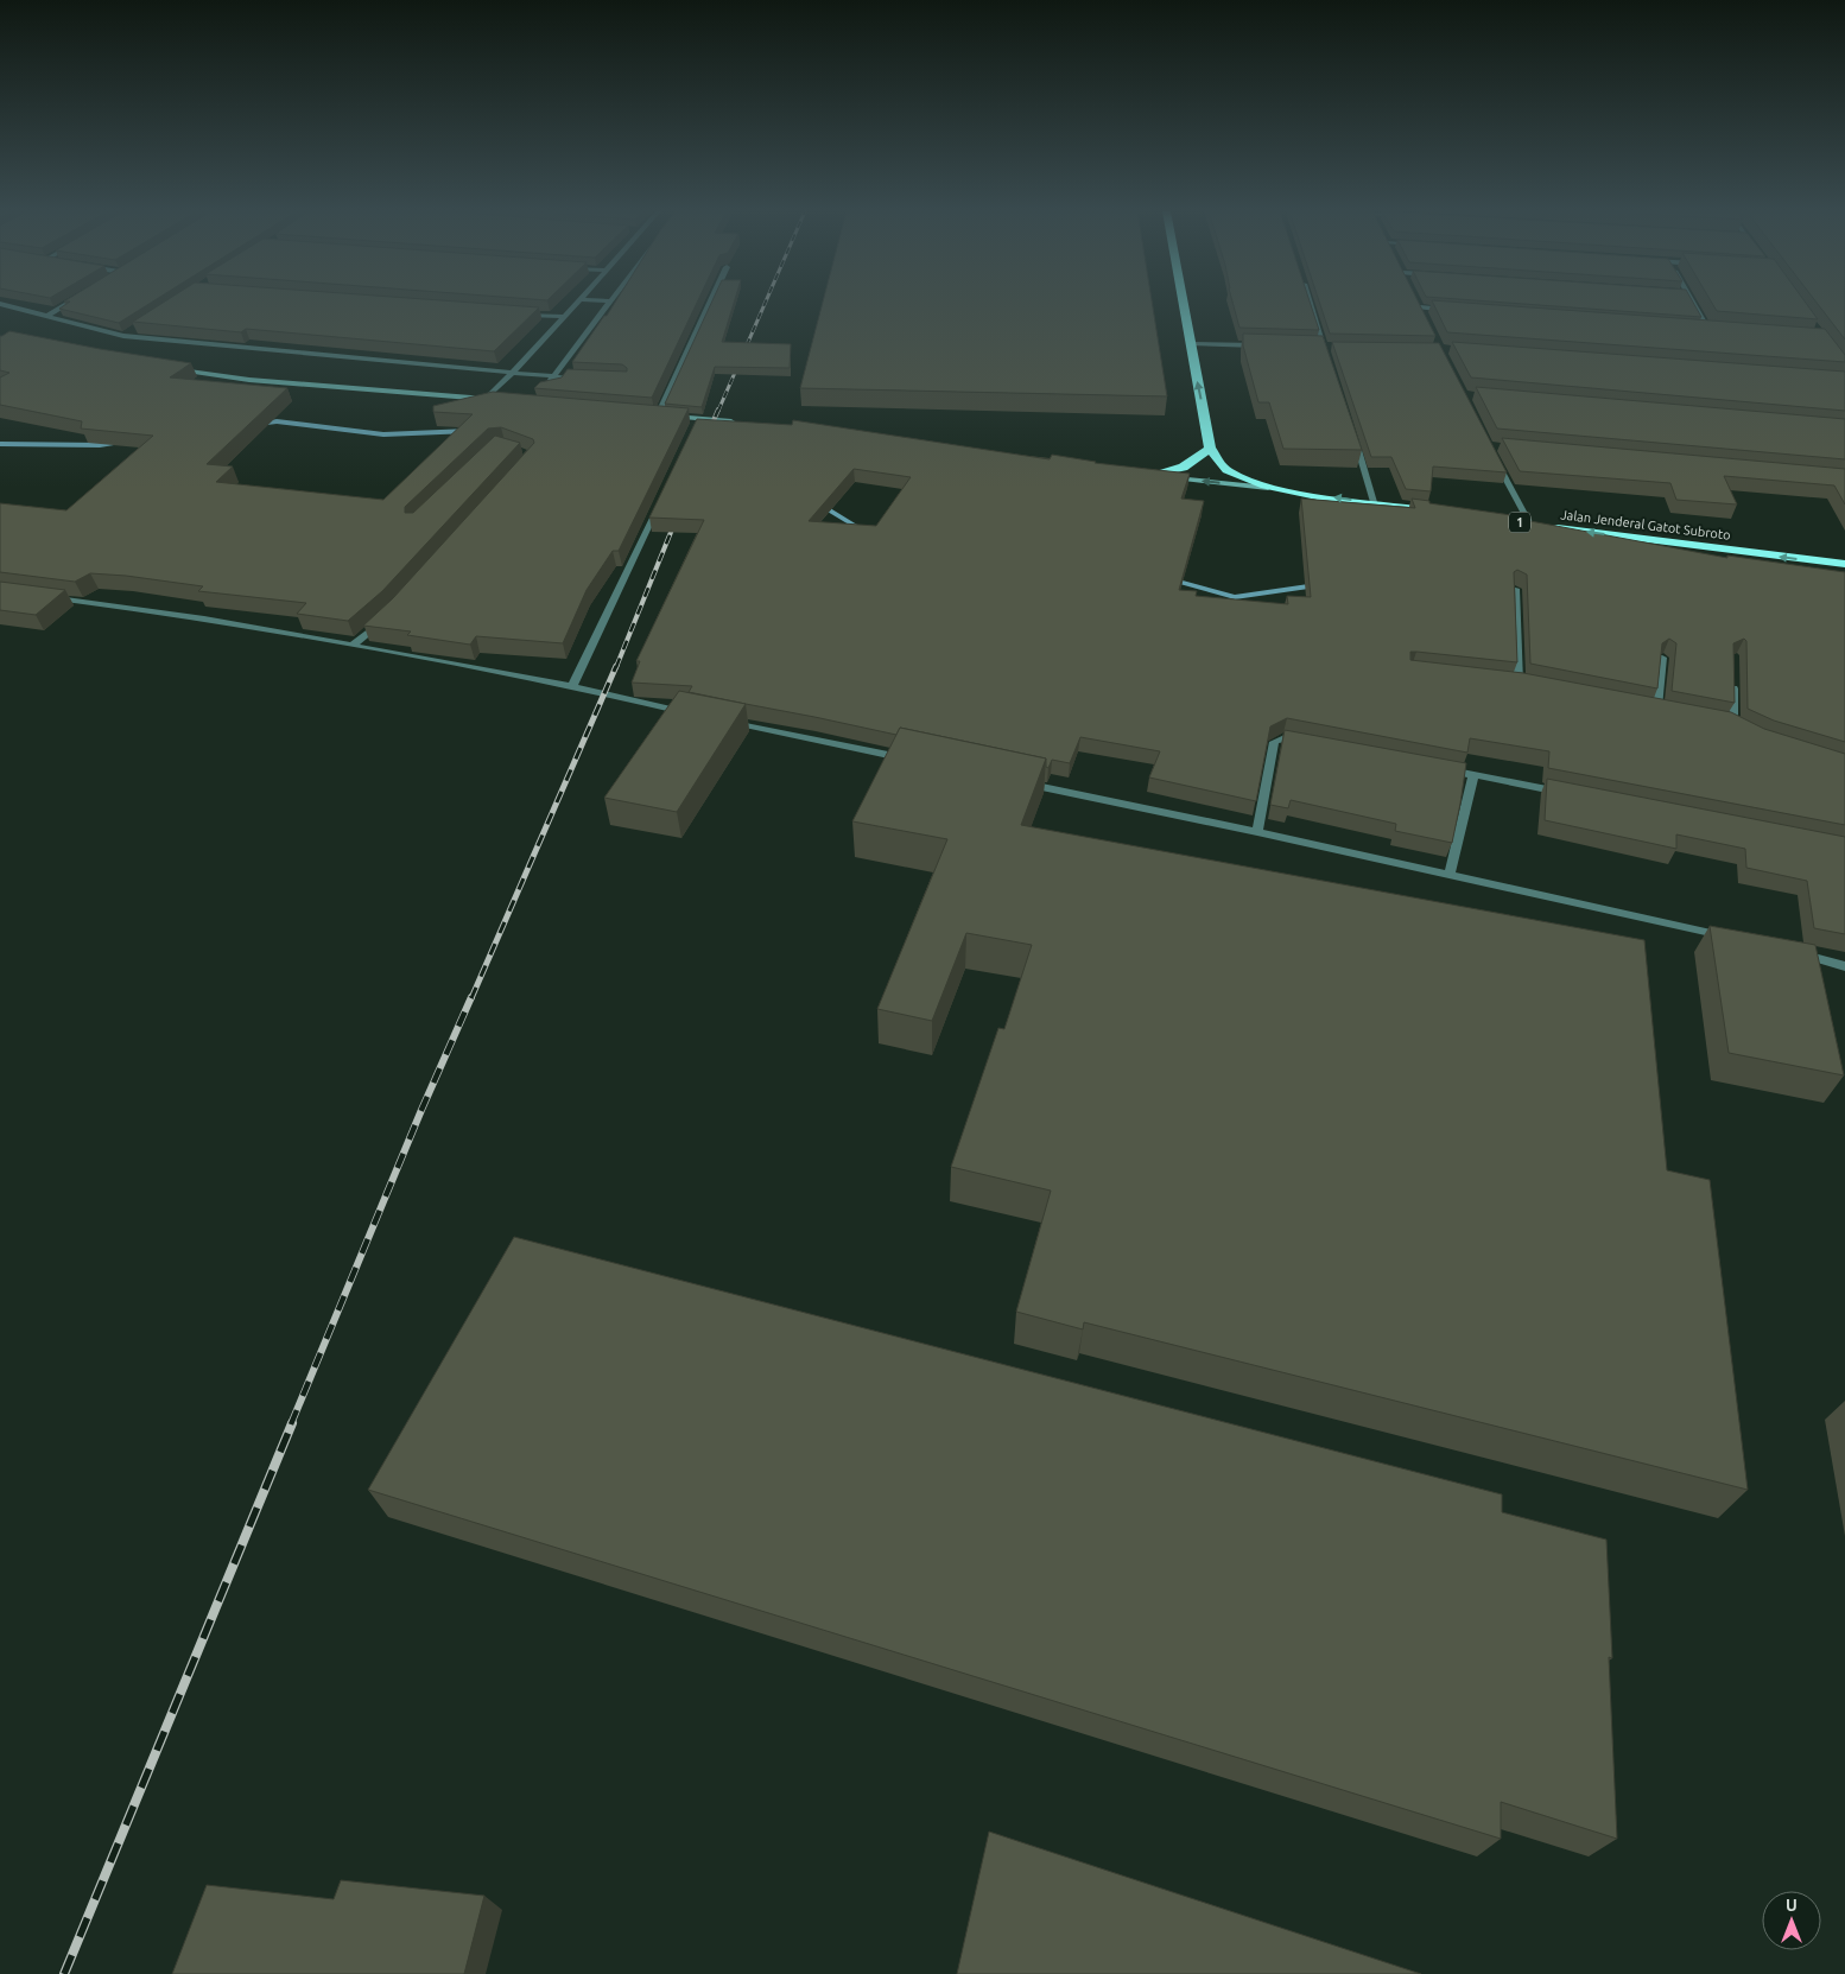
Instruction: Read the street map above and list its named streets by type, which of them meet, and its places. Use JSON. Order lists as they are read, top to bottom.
{
  "streets": {
    "highway": ["1", "Jalan Jenderal Gatot Subroto"]
  },
  "one_way": ["Jalan Jenderal Gatot Subroto"],
  "north": "top"
}
